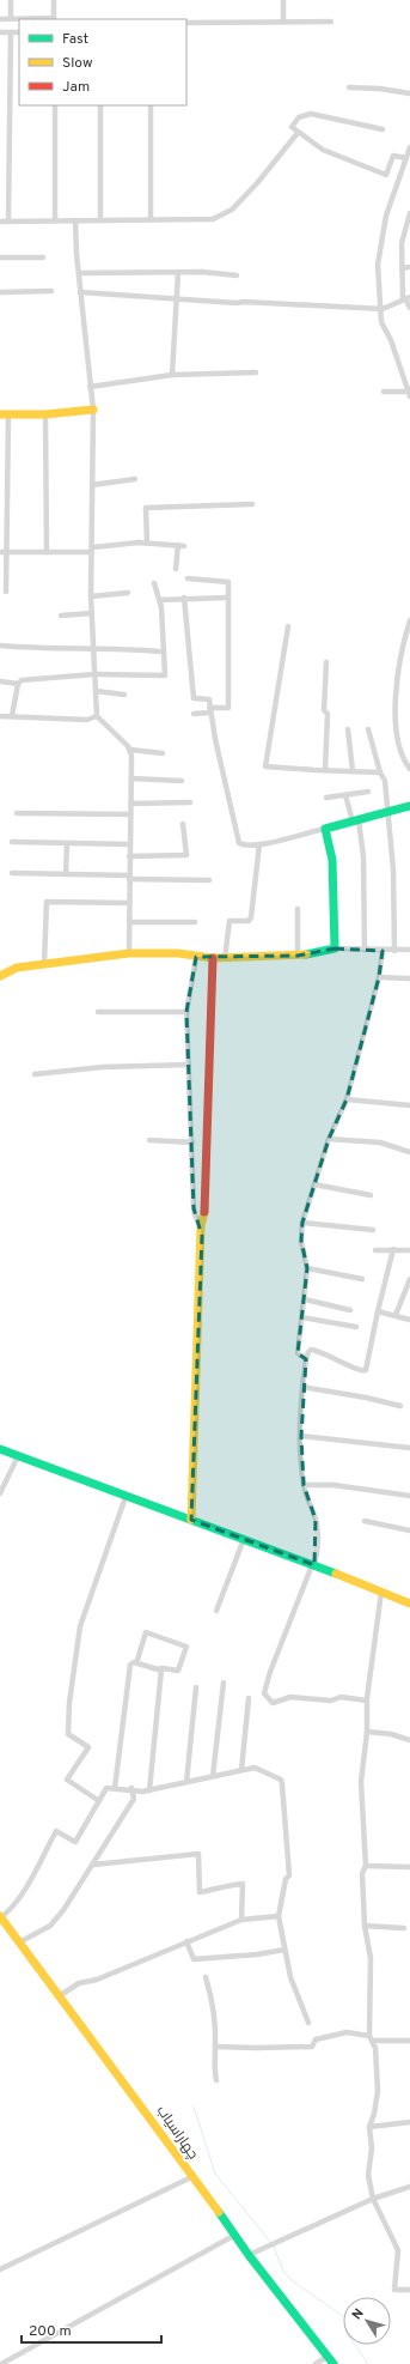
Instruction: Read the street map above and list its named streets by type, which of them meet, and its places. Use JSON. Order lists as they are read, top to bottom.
{
  "streets": {
    "main road": ["چهاراسیاب"]
  },
  "legend": ["Fast", "Slow", "Jam"],
  "scale_bar": "200 m",
  "north": "top left"
}
